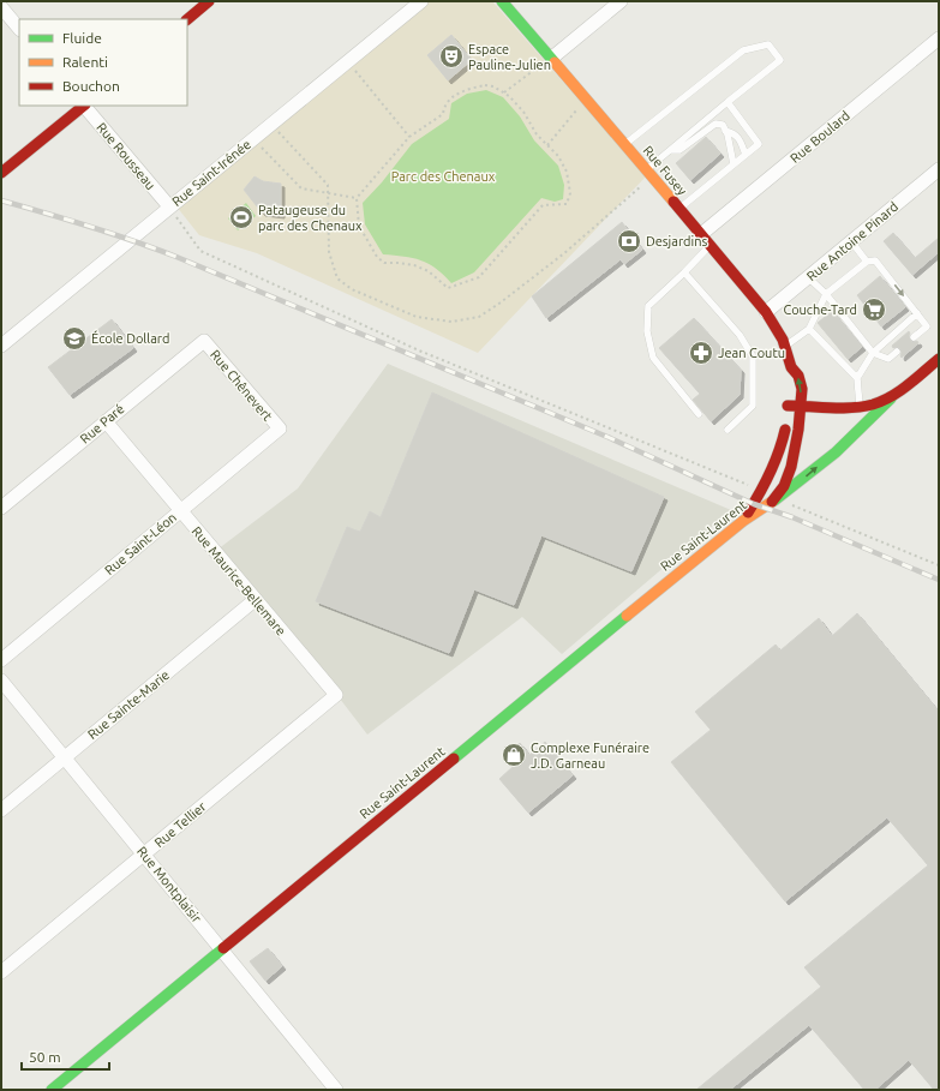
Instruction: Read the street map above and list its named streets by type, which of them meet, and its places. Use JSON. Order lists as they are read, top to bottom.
{
  "streets": {
    "main road": ["Rue Fusey", "Rue Saint-Laurent"],
    "street": [
      "Rue Boulard",
      "Rue Rousseau",
      "Rue Saint-Irénée",
      "Rue Antoine Pinard",
      "Rue Chênevert",
      "Rue Paré",
      "Rue Saint-Léon",
      "Rue Maurice-Bellemare",
      "Rue Sainte-Marie",
      "Rue Tellier",
      "Rue Montplaisir"
    ]
  },
  "crossings": [
    ["Rue Boulard", "Rue Fusey"],
    ["Rue Rousseau", "Rue Saint-Irénée"],
    ["Rue Fusey", "Rue Antoine Pinard"],
    ["Rue Fusey", "Rue Saint-Laurent"],
    ["Rue Chênevert", "Rue Paré"],
    ["Rue Chênevert", "Rue Saint-Léon"],
    ["Rue Paré", "Rue Maurice-Bellemare"],
    ["Rue Saint-Laurent", "Rue Montplaisir"],
    ["Rue Saint-Léon", "Rue Maurice-Bellemare"],
    ["Rue Maurice-Bellemare", "Rue Sainte-Marie"],
    ["Rue Maurice-Bellemare", "Rue Tellier"],
    ["Rue Sainte-Marie", "Rue Montplaisir"],
    ["Rue Tellier", "Rue Montplaisir"]
  ],
  "parks": ["Parc des Chenaux"],
  "places": {
    "theatre": ["Espace Pauline-Julien"],
    "sports": ["Pataugeuse du parc des Chenaux"],
    "bank": ["Desjardins"],
    "supermarket": ["Couche-Tard"],
    "school or university": ["École Dollard"],
    "pharmacy": ["Jean Coutu"],
    "shop": ["Complexe Funéraire J.D. Garneau"]
  },
  "legend": ["Fluide", "Ralenti", "Bouchon"],
  "scale_bar": "50 m"
}
